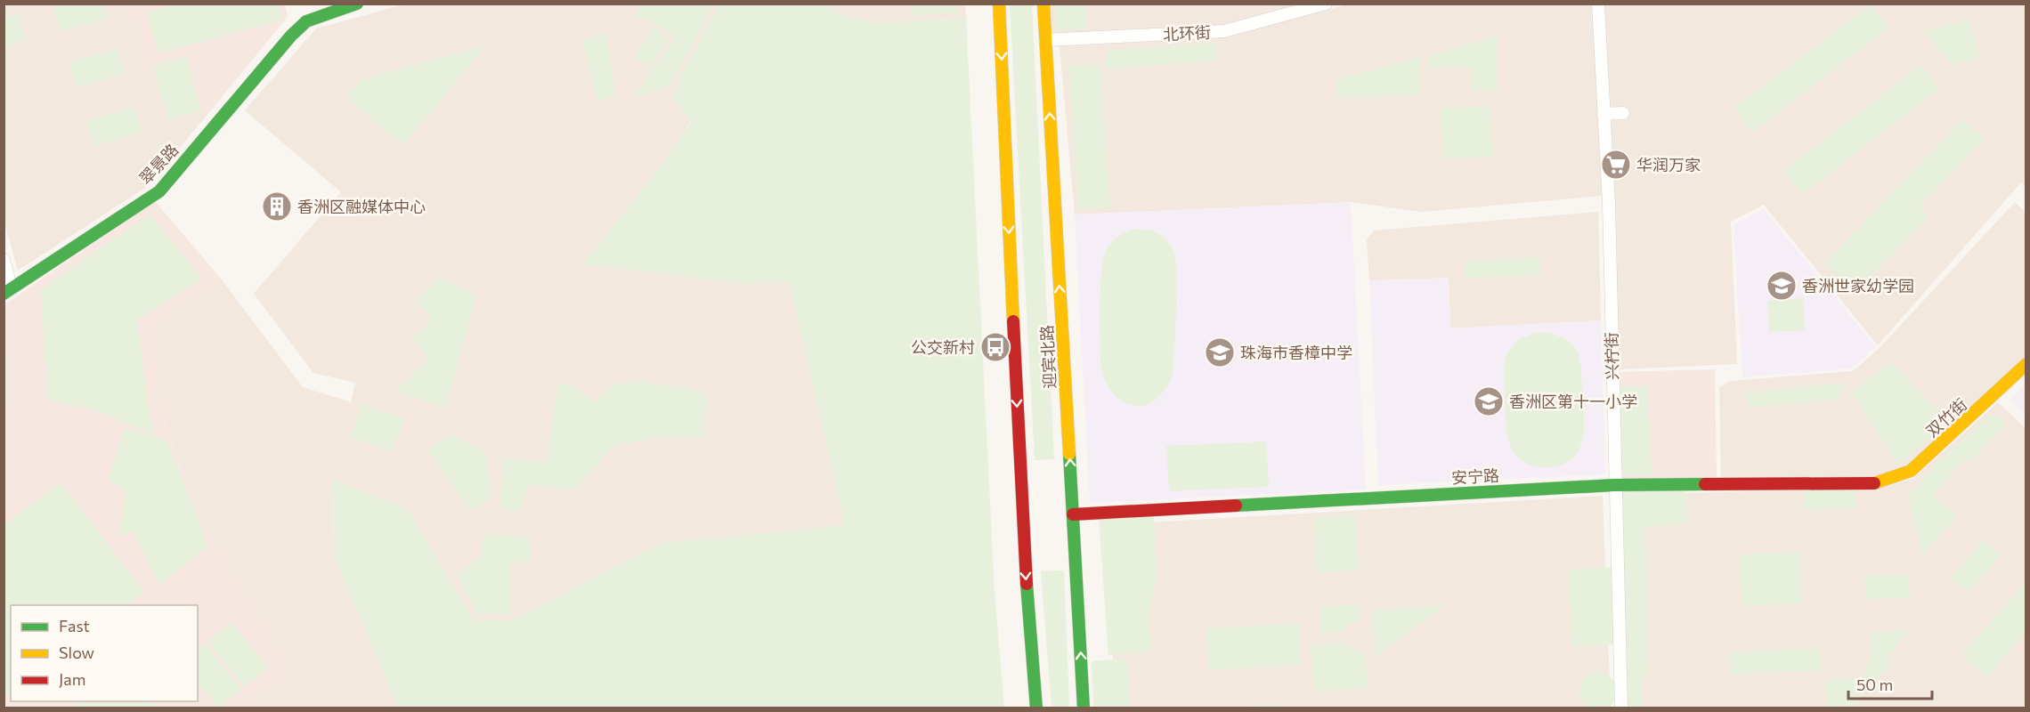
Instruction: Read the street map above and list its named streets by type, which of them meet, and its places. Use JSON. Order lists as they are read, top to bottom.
{
  "streets": {
    "main road": [
      "翠景路",
      "迎宾北路",
      "双竹街",
      "安宁路"
    ],
    "street": ["北环街", "兴柠街"]
  },
  "crossings": [
    ["北环街", "迎宾北路"],
    ["兴柠街", "安宁路"],
    ["迎宾北路", "安宁路"],
    ["双竹街", "安宁路"]
  ],
  "places": {
    "supermarket": ["华润万家"],
    "building": ["香洲区融媒体中心"],
    "school or university": ["香洲世家幼学园", "珠海市香樟中学", "香洲区第十一小学"],
    "bus stop": ["公交新村"]
  },
  "legend": ["Fast", "Slow", "Jam"],
  "scale_bar": "50 m"
}
